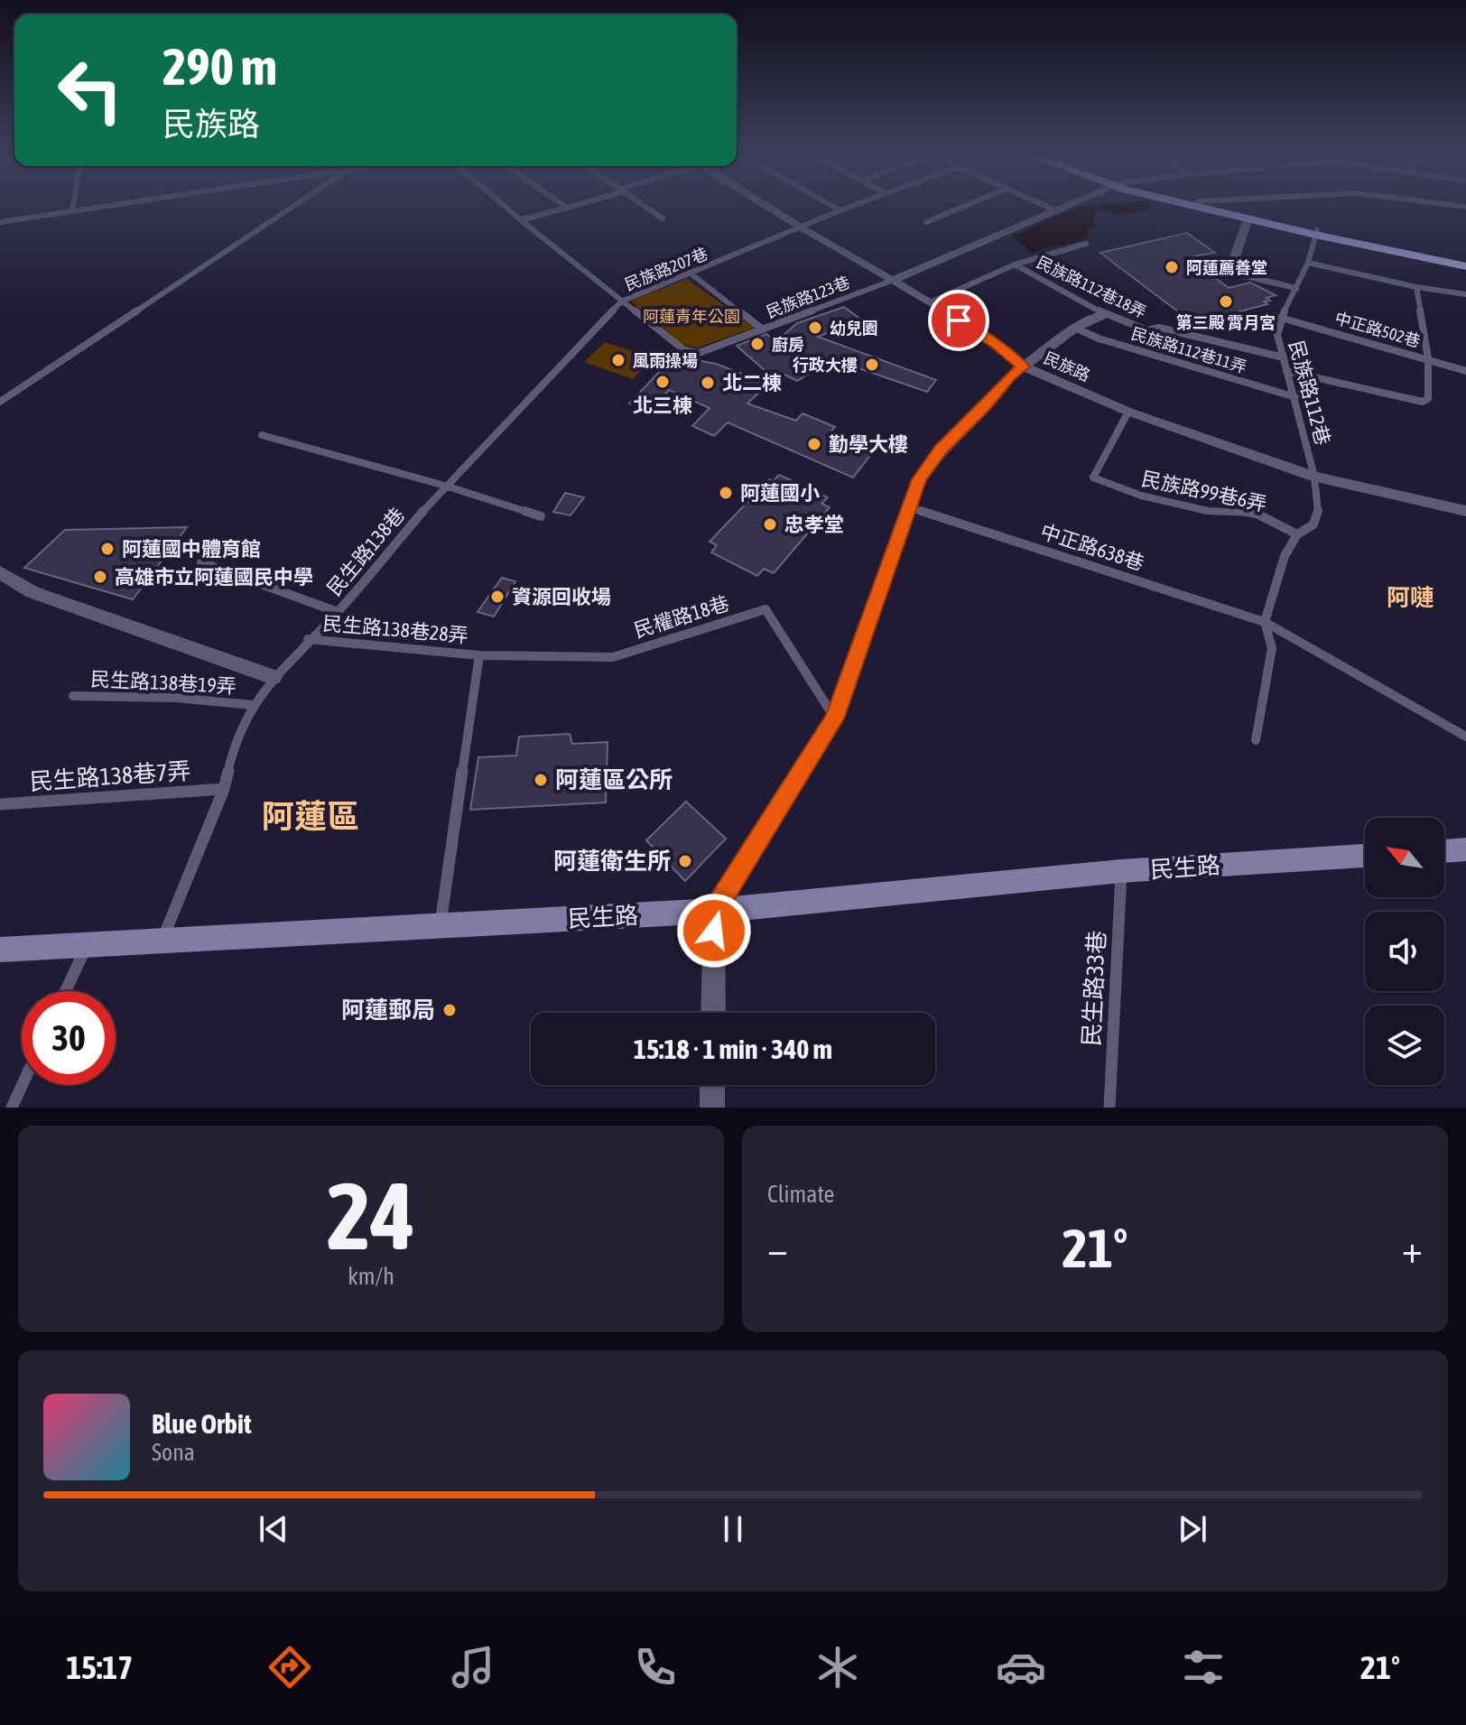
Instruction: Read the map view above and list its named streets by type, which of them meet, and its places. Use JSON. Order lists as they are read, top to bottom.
{
  "streets": {
    "street": ["民族路", "民生路"],
    "lane": [
      "民族路207巷",
      "民族路112巷18弄",
      "民族路123巷",
      "中正路502巷",
      "民族路112巷11弄",
      "民族路112巷",
      "民族路99巷6弄",
      "中正路638巷",
      "民生路138巷",
      "民權路18巷",
      "民生路138巷28弄",
      "民生路138巷19弄",
      "民生路138巷7弄",
      "民生路33巷"
    ]
  },
  "crossings": [
    ["民族路207巷", "民族路123巷"],
    ["民族路207巷", "民族路"],
    ["民族路207巷", "民生路138巷"],
    ["民族路112巷18弄", "民族路112巷"],
    ["民族路123巷", "民族路"],
    ["民族路123巷", "民生路138巷"],
    ["中正路502巷", "民族路112巷"],
    ["民族路112巷11弄", "民族路112巷"],
    ["民族路", "民族路112巷"],
    ["民族路", "民族路99巷6弄"],
    ["民族路112巷", "民族路99巷6弄"],
    ["民生路138巷", "民生路138巷28弄"],
    ["民生路138巷", "民生路138巷19弄"],
    ["民生路138巷", "民生路138巷7弄"],
    ["民生路138巷", "民生路"],
    ["民權路18巷", "民生路138巷28弄"],
    ["民生路", "民生路33巷"]
  ],
  "districts": ["阿嗹", "阿蓮區"],
  "parks": ["阿蓮青年公園"],
  "places": [
    "阿蓮薦善堂",
    "第三殿 霄月宮",
    "幼兒園",
    "廚房",
    "風雨操場",
    "行政大樓",
    "北三棟",
    "北二棟",
    "勤學大樓",
    "阿蓮國小",
    "忠孝堂",
    "阿蓮國中體育館",
    "高雄市立阿蓮國民中學",
    "資源回收場",
    "阿蓮區公所",
    "阿蓮衛生所",
    "阿蓮郵局"
  ],
  "north": "top left",
  "page": {
    "turn": ["290 m", "民族路"],
    "limit": "30",
    "trip": "15:18 · 1 min · 340 m",
    "tile": [
      ["24", "km/h"],
      "Climate"
    ],
    "heat": ["−", "21°", "+"],
    "song": ["Blue Orbit", "Sona"],
    "tabs": ["15:17", "21°"]
  }
}
